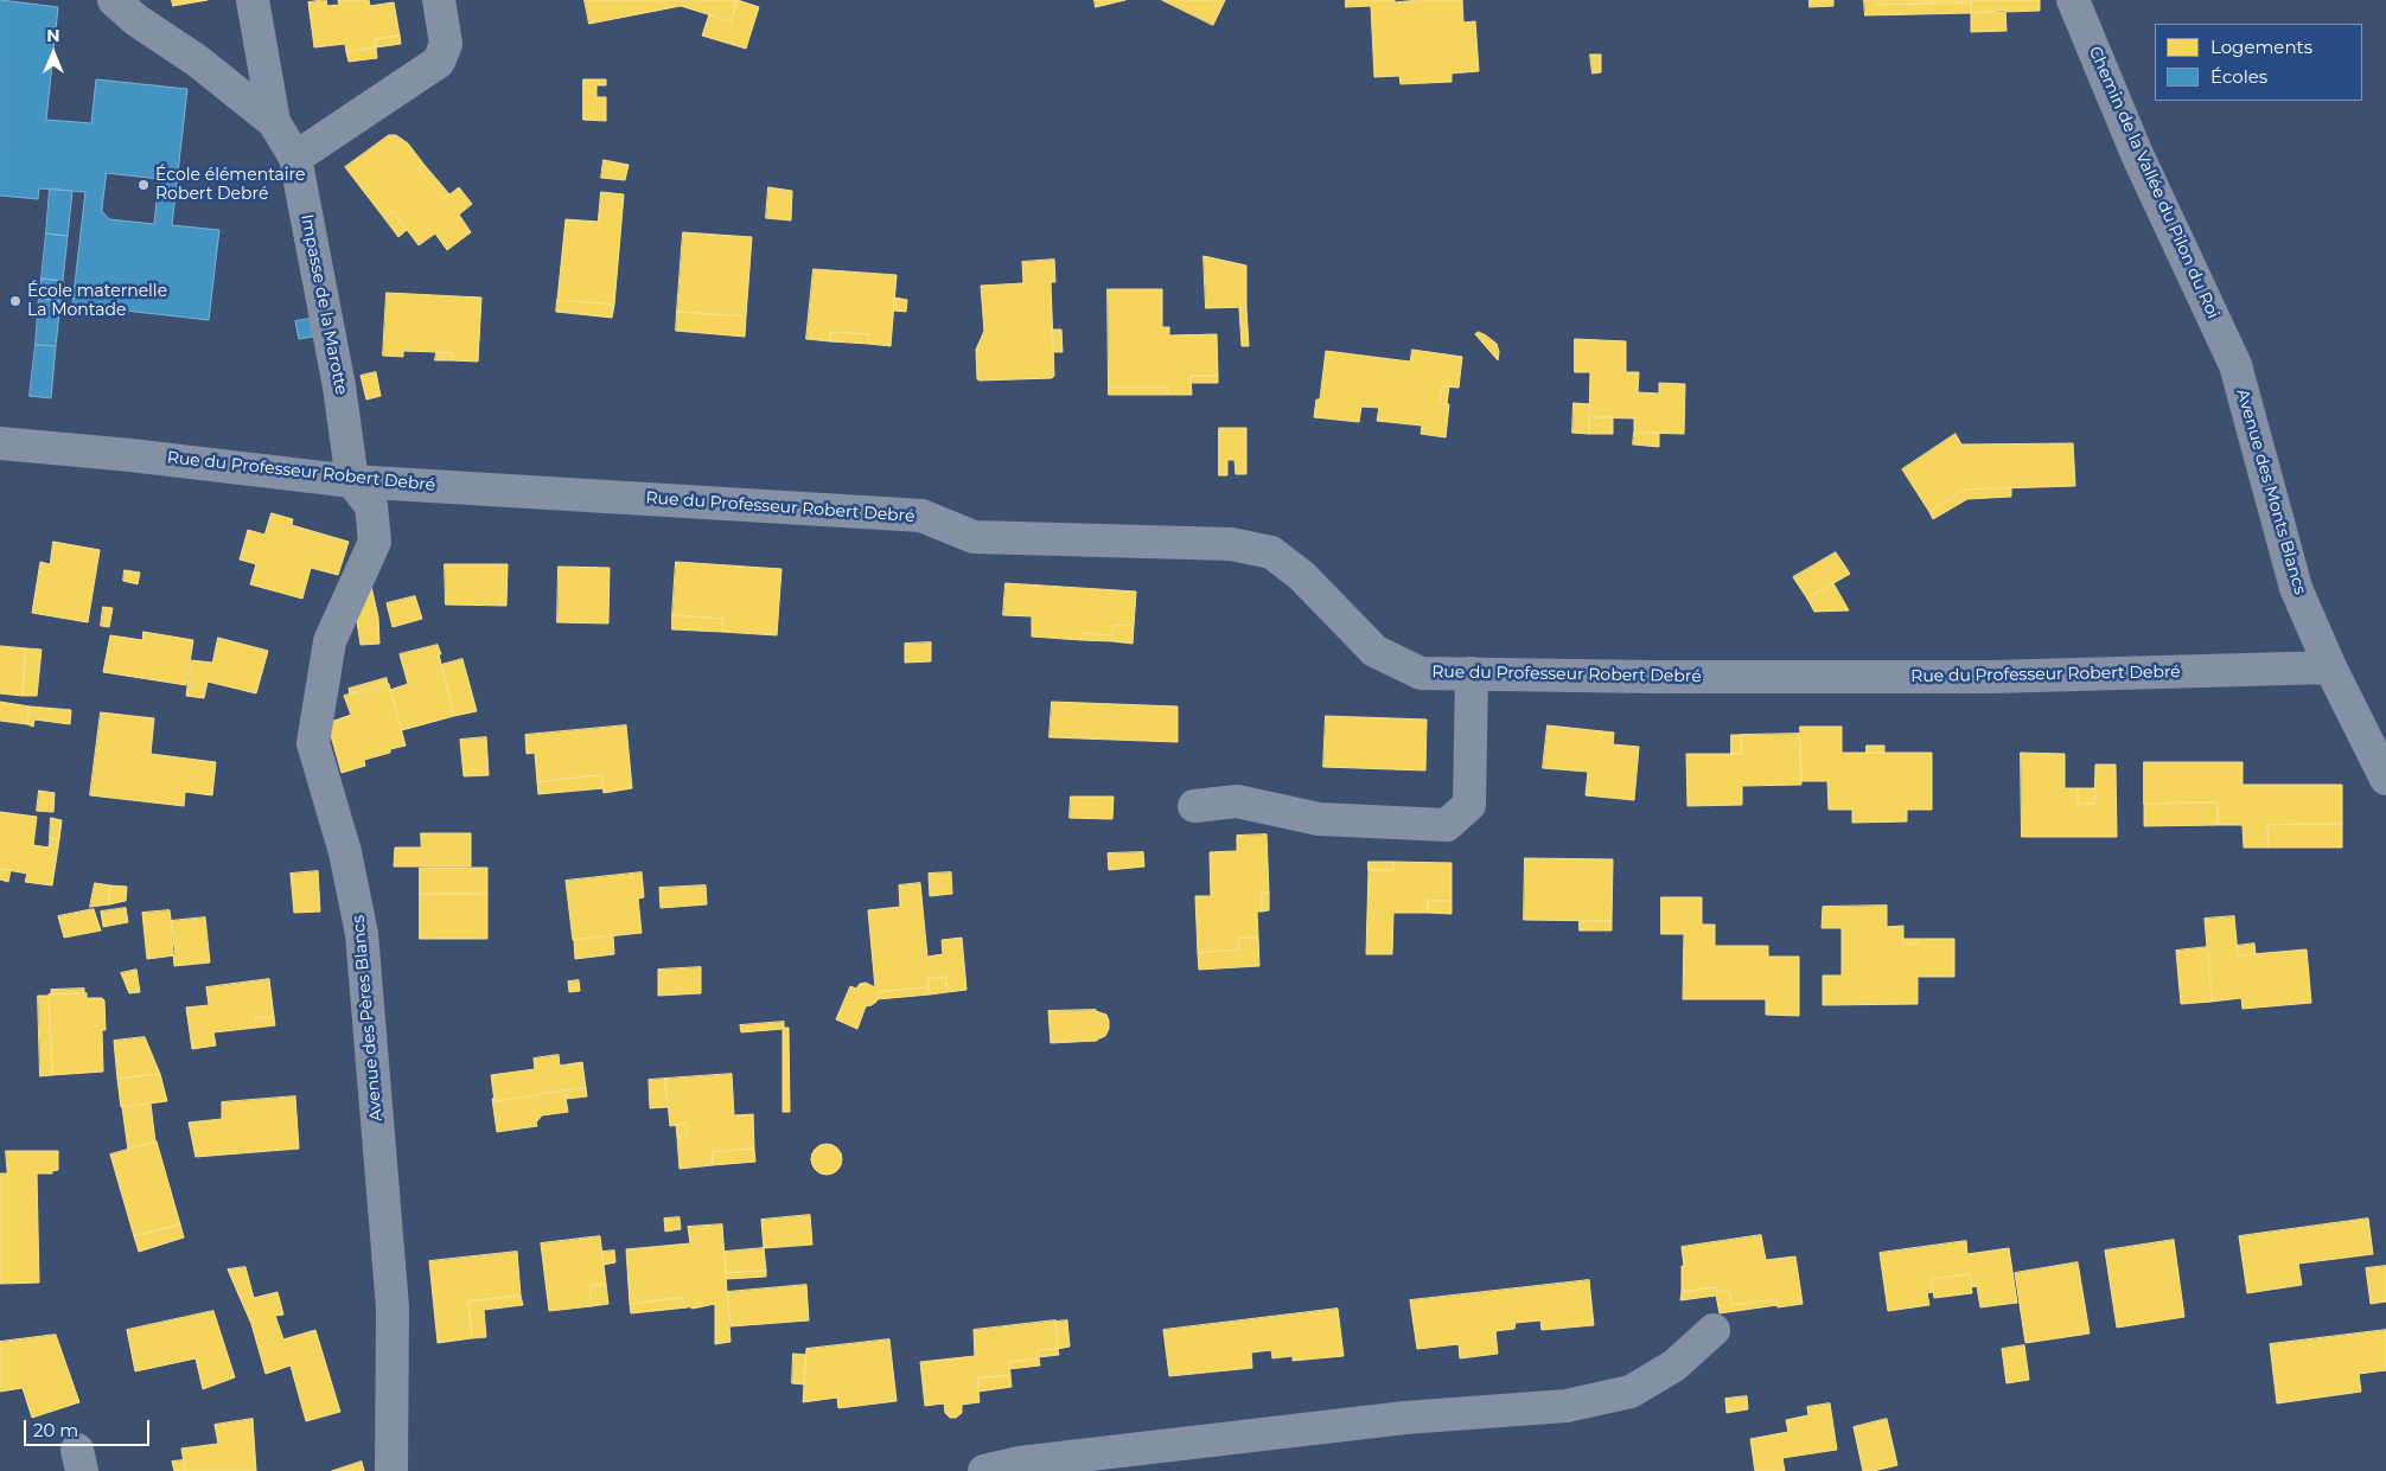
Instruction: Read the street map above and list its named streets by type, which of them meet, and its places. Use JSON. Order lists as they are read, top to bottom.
{
  "streets": {
    "street": [
      "Chemin de la Vallée du Pilon du Roi",
      "Impasse de la Marotte",
      "Rue du Professeur Robert Debré",
      "Avenue des Monts Blancs",
      "Avenue des Pères Blancs"
    ]
  },
  "crossings": [
    ["Chemin de la Vallée du Pilon du Roi", "Avenue des Monts Blancs"],
    ["Impasse de la Marotte", "Rue du Professeur Robert Debré"],
    ["Impasse de la Marotte", "Avenue des Pères Blancs"],
    ["Rue du Professeur Robert Debré", "Avenue des Monts Blancs"],
    ["Rue du Professeur Robert Debré", "Avenue des Pères Blancs"]
  ],
  "places": ["École élémentaire Robert Debré", "École maternelle La Montade"],
  "legend": ["Logements", "Écoles"],
  "scale_bar": "20 m",
  "north": "top"
}
